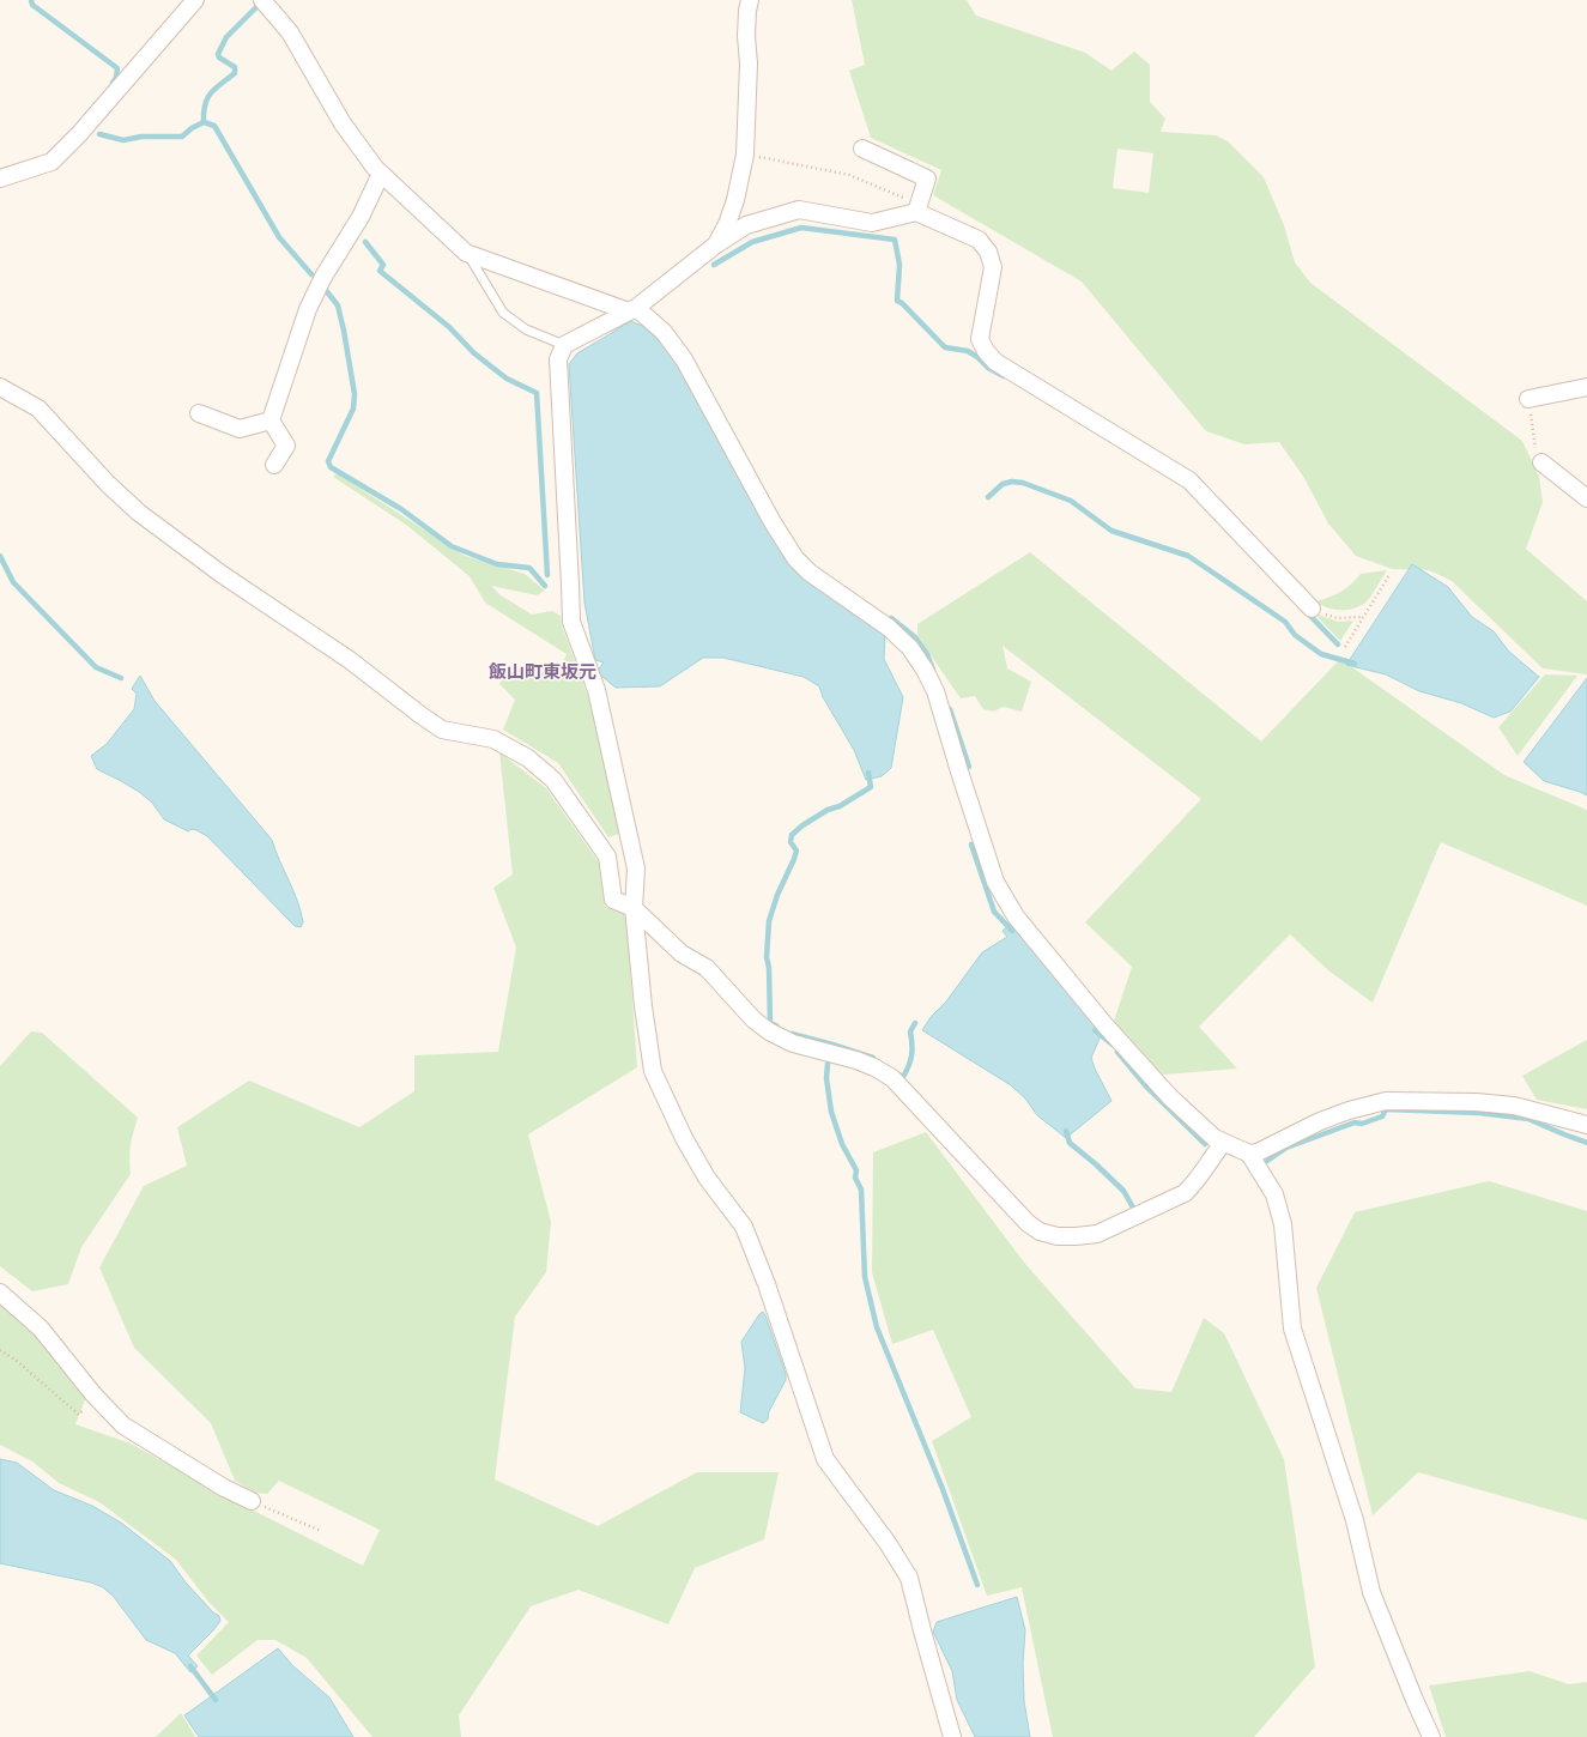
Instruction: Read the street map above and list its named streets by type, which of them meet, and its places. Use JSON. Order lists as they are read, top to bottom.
{
  "districts": ["飯山町東坂元"]
}
